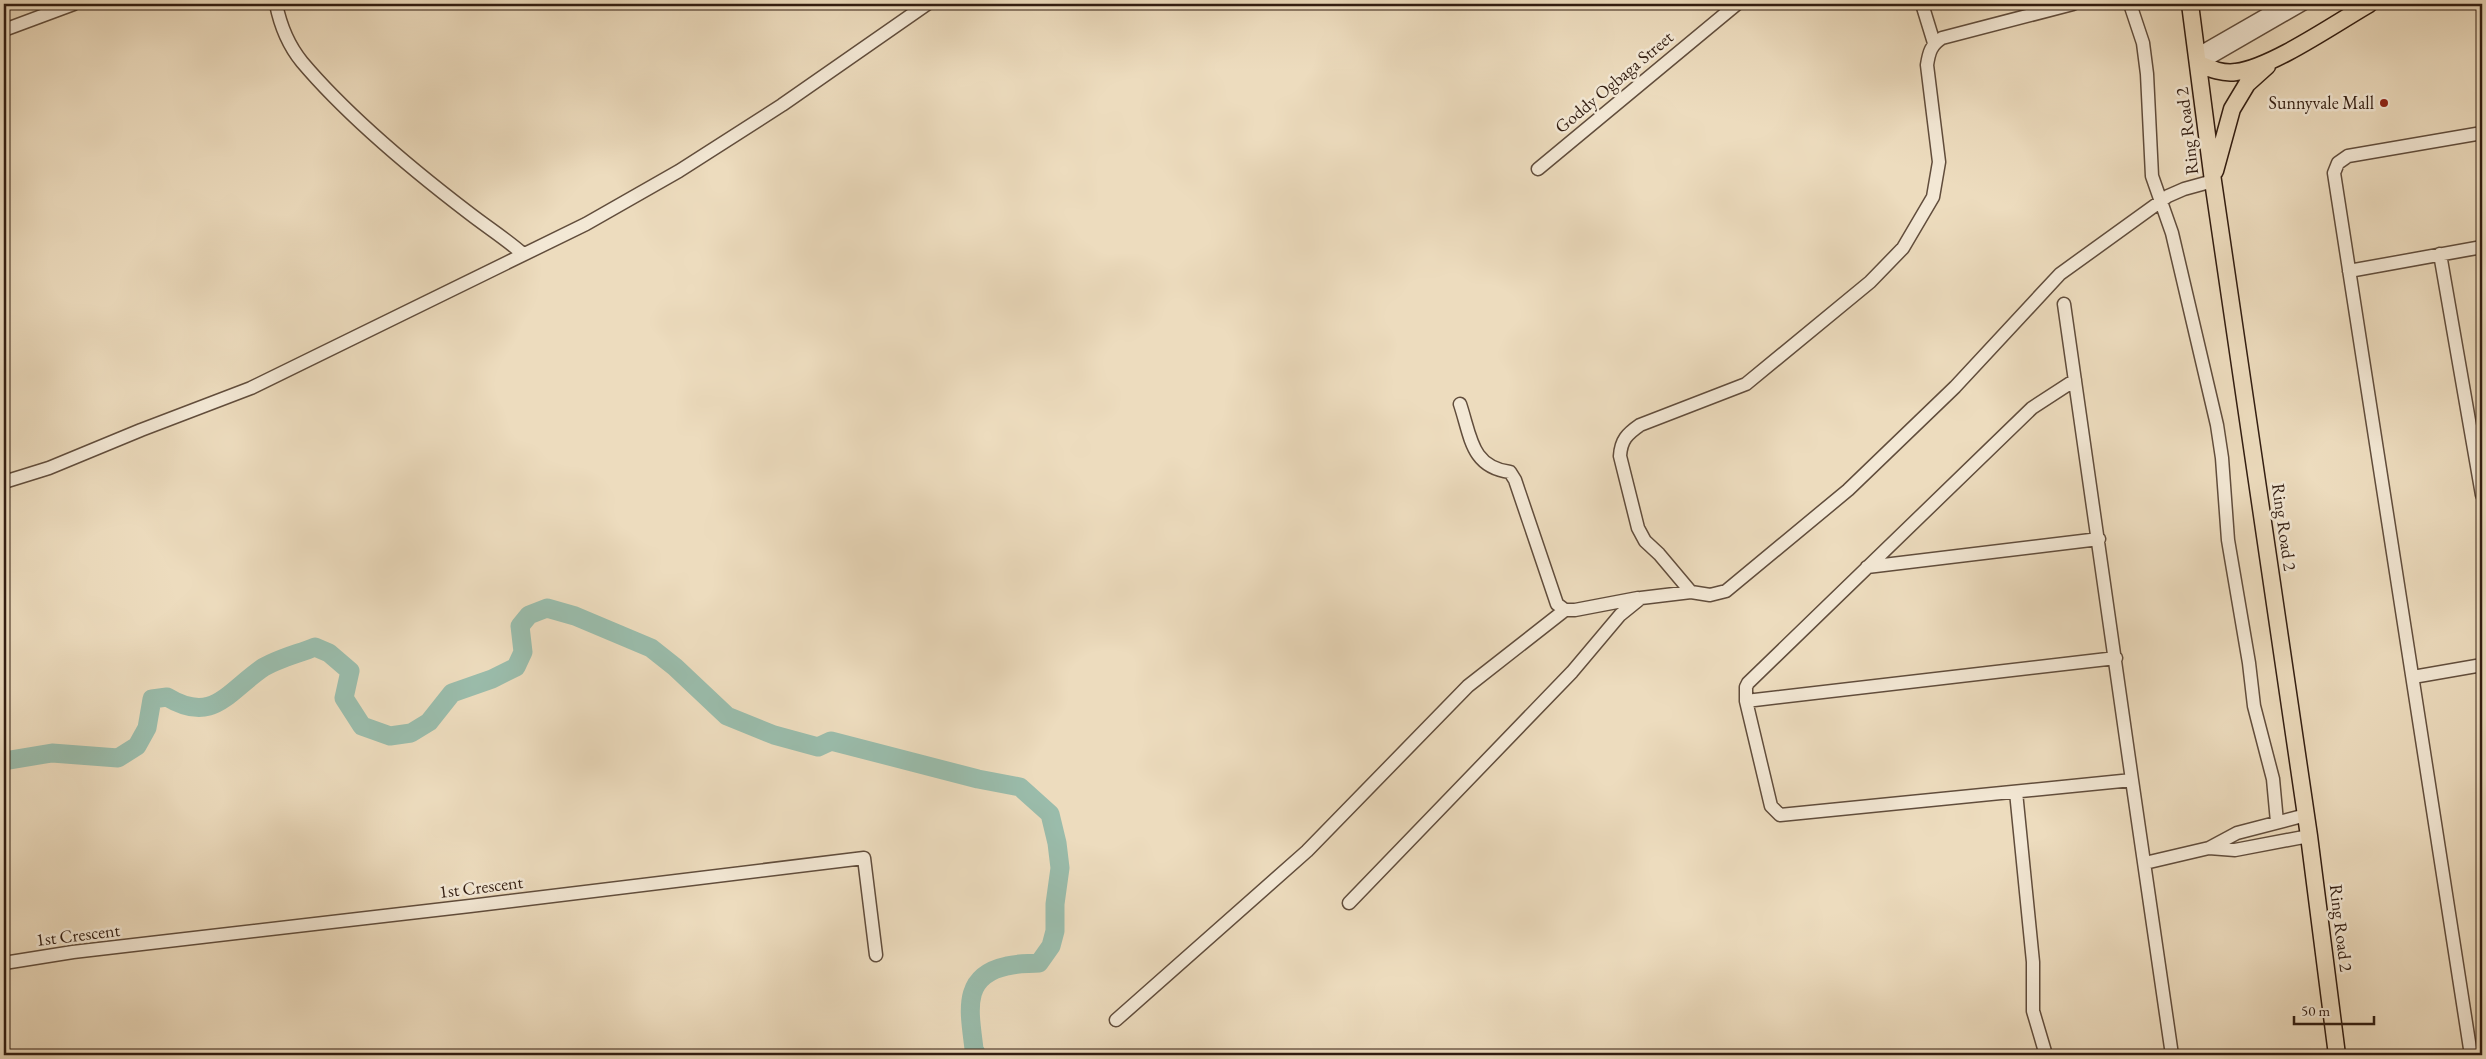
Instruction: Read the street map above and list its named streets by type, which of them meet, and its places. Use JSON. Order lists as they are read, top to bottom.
{
  "streets": {
    "main road": ["Ring Road 2"],
    "street": ["Goddy Ogbaga Street", "1st Crescent"]
  },
  "places": ["Sunnyvale Mall"],
  "scale_bar": "50 m"
}
